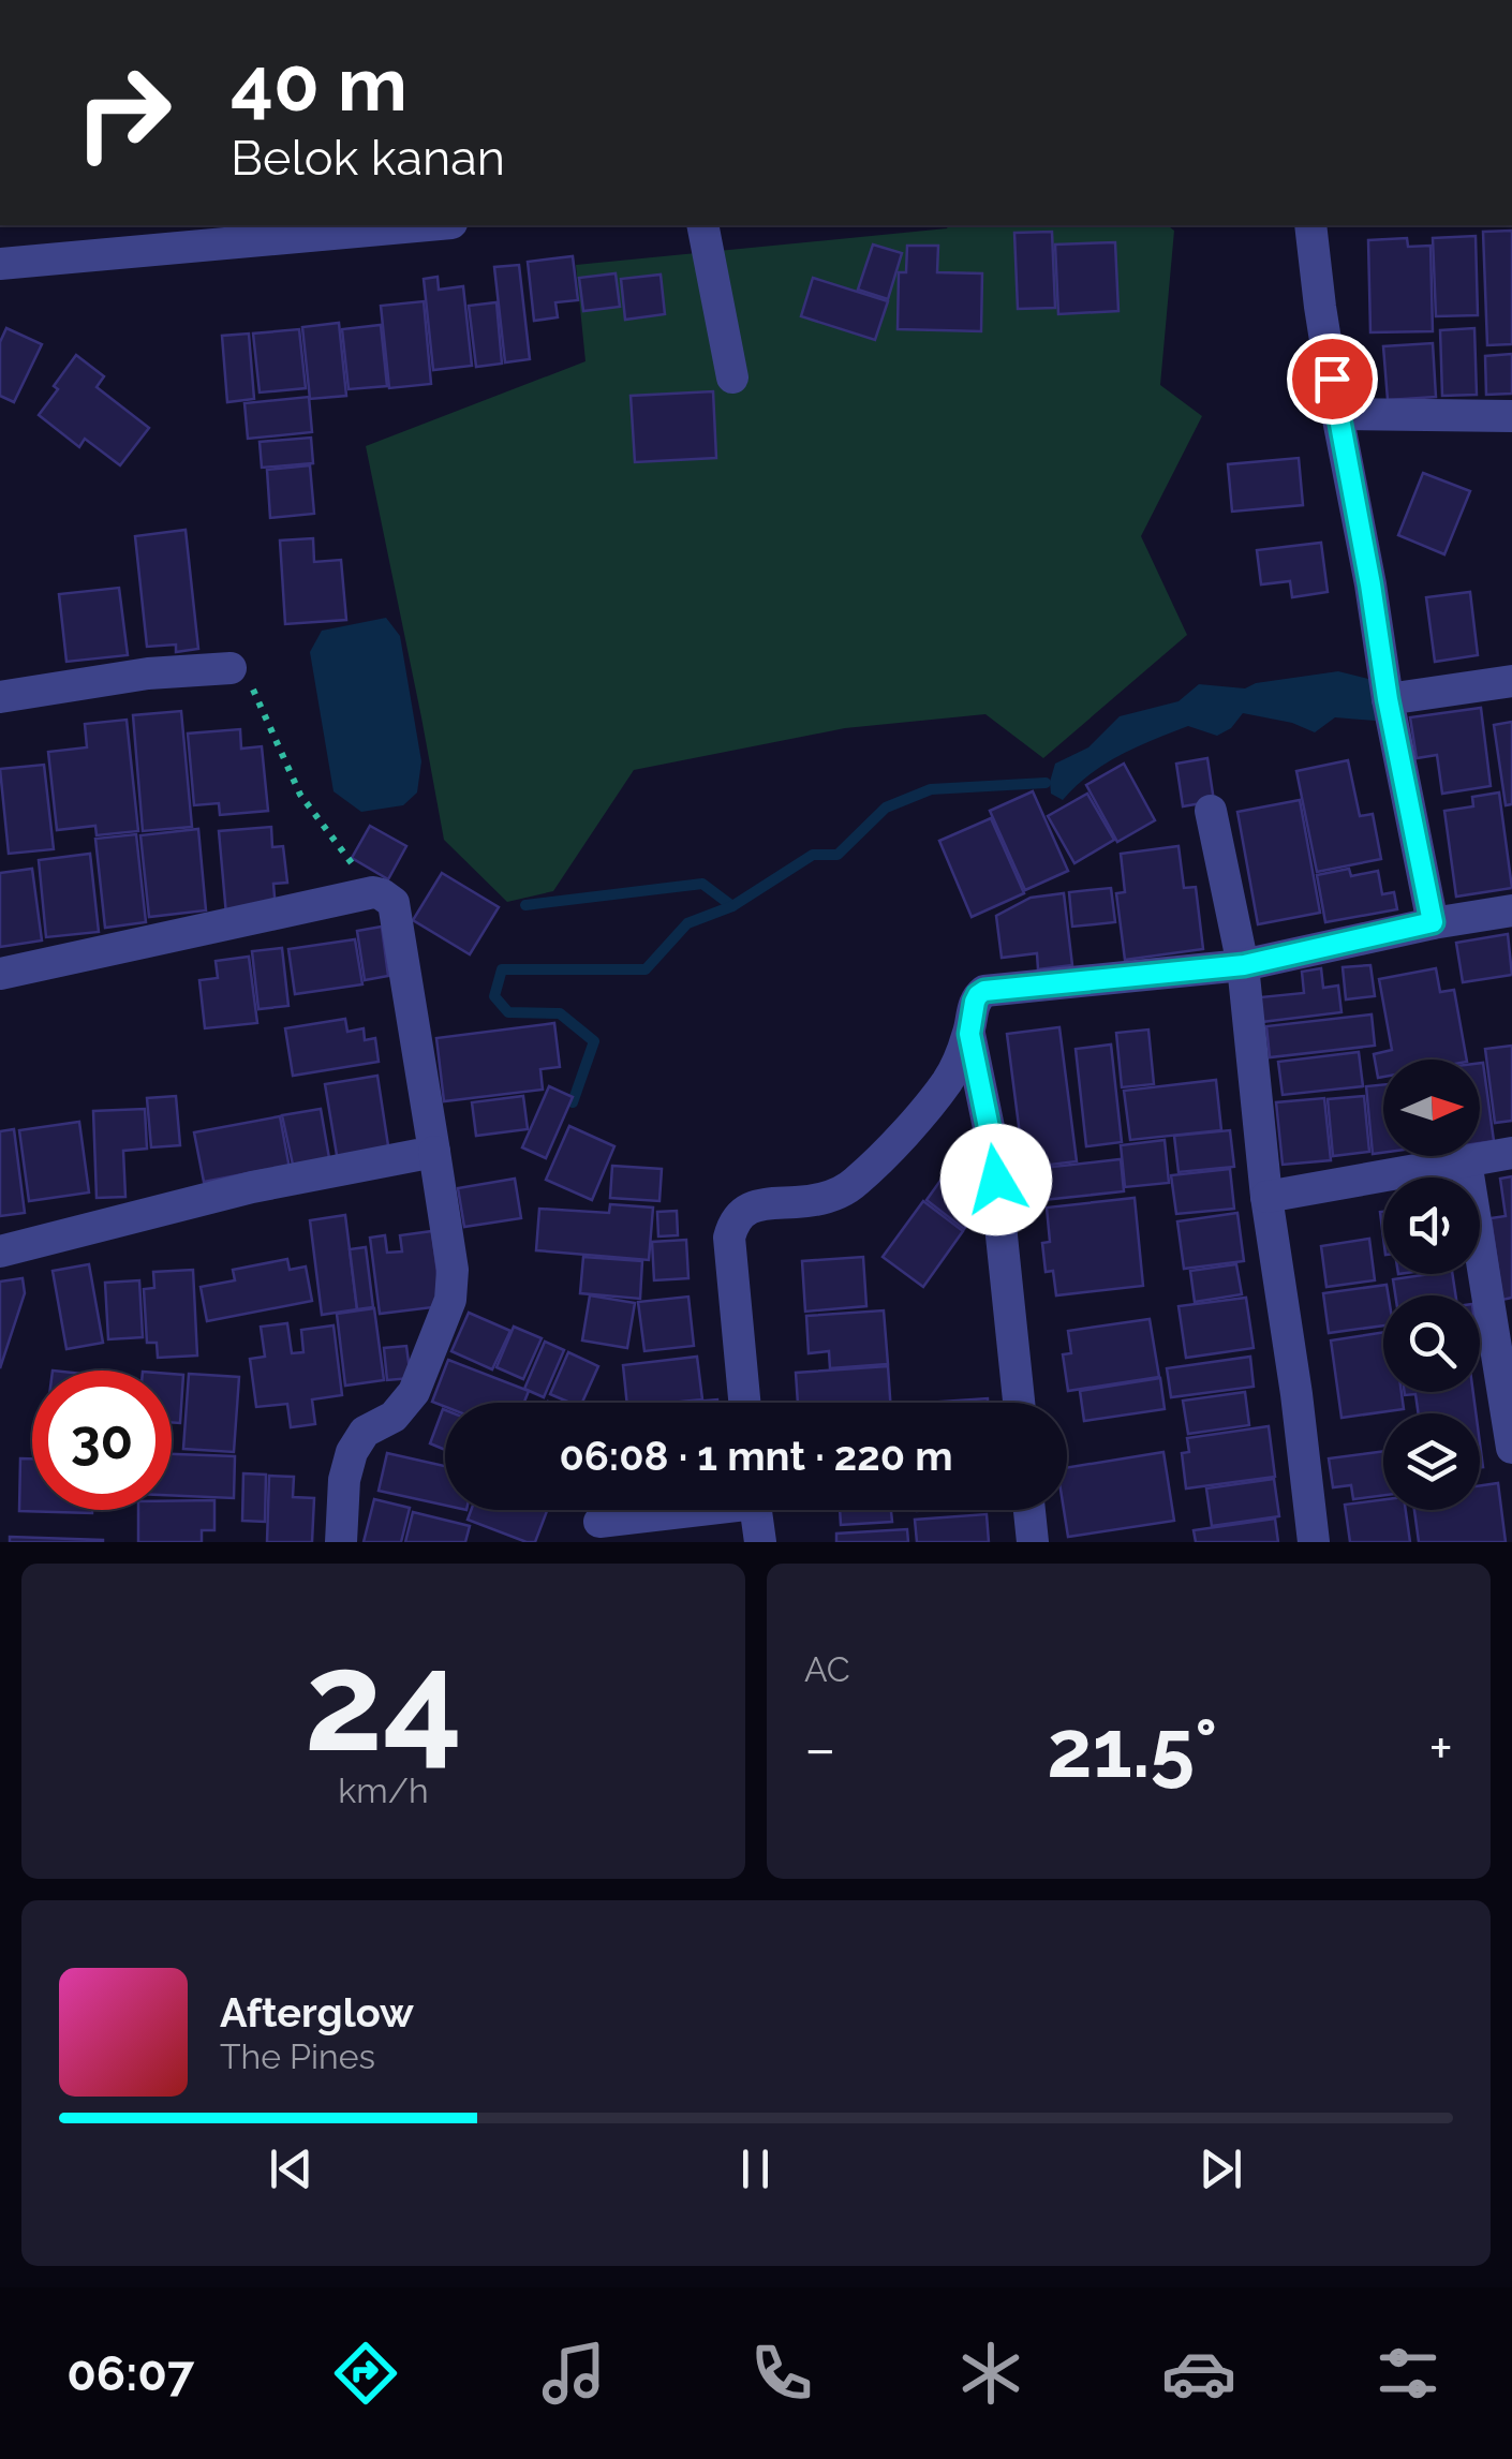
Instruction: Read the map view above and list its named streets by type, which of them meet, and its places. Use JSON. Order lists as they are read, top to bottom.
{
  "north": "right",
  "page": {
    "turn": ["40 m", "Belok kanan"],
    "limit": "30",
    "trip": "06:08 · 1 mnt · 220 m",
    "tile": [
      ["24", "km/h"],
      "AC"
    ],
    "heat": ["−", "21.5°", "+"],
    "song": ["Afterglow", "The Pines"],
    "tabs": "06:07"
  }
}
